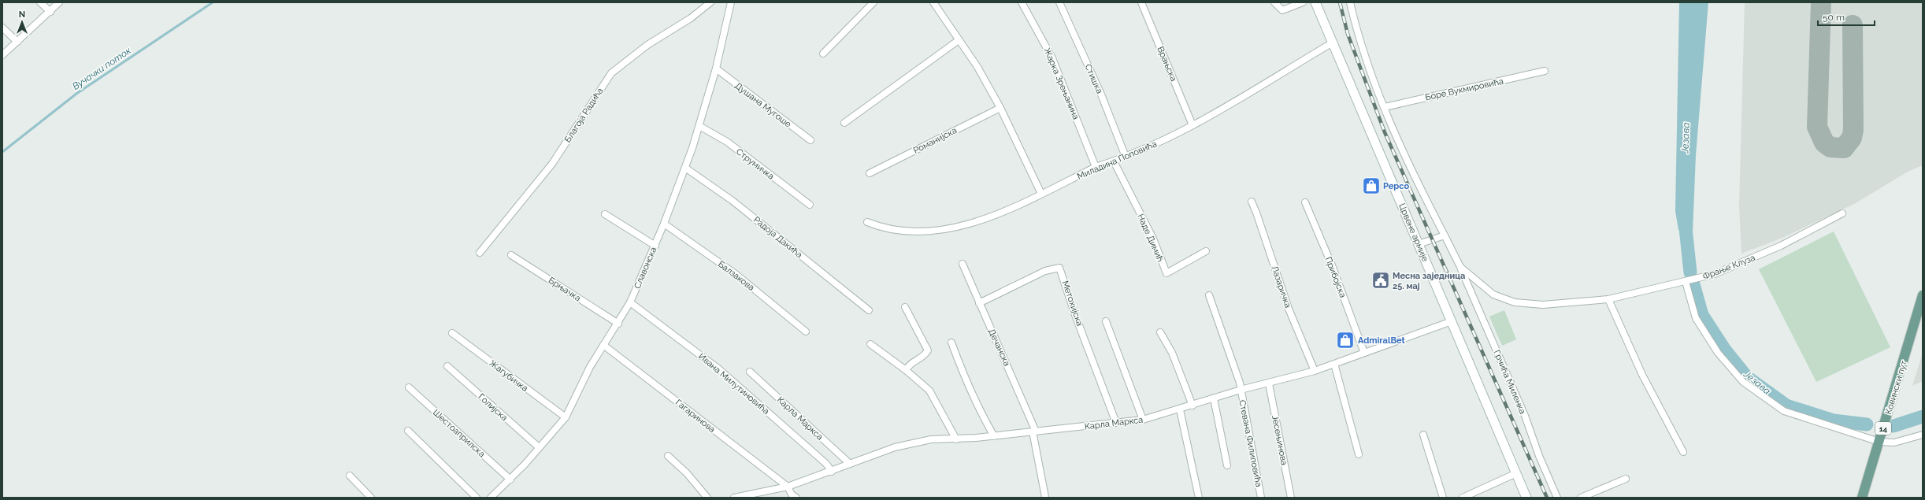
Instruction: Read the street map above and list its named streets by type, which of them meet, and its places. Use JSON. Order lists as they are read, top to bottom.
{
  "streets": {
    "main road": ["Црвене армије", "Ковински пут", "14"],
    "street": [
      "Врањска",
      "Стишка",
      "Жарка Зрењанина",
      "Боре Вукмировића",
      "Душана Мугоше",
      "Благоја Радића",
      "Романијска",
      "Миладина Поповића",
      "Струмичка",
      "Радоја Дакића",
      "Наде Димић",
      "Фрање Клуза",
      "Славонска",
      "Балзакова",
      "Прибојска",
      "Лазаричка",
      "Брњачка",
      "Метохијска",
      "Дечанска",
      "Жагубичка",
      "Грчића Миленка",
      "Ивана Милутиновића",
      "Голијска",
      "Гагаринова",
      "Карла Маркса",
      "Шестоаприлска",
      "Јесењинова",
      "Стевана Филиповића"
    ]
  },
  "crossings": [
    ["Врањска", "Миладина Поповића"],
    ["Стишка", "Миладина Поповића"],
    ["Жарка Зрењанина", "Миладина Поповића"],
    ["Душана Мугоше", "Славонска"],
    ["Миладина Поповића", "Црвене армије"],
    ["Миладина Поповића", "Наде Димић"],
    ["Струмичка", "Славонска"],
    ["Црвене армије", "Карла Маркса"],
    ["Радоја Дакића", "Славонска"],
    ["Фрање Клуза", "Грчића Миленка"],
    ["Славонска", "Балзакова"],
    ["Славонска", "Брњачка"],
    ["Славонска", "Жагубичка"],
    ["Славонска", "Ивана Милутиновића"],
    ["Славонска", "Голијска"],
    ["Славонска", "Гагаринова"],
    ["Славонска", "Шестоаприлска"],
    ["Прибојска", "Карла Маркса"],
    ["Лазаричка", "Карла Маркса"],
    ["Метохијска", "Дечанска"],
    ["Метохијска", "Карла Маркса"],
    ["Дечанска", "Карла Маркса"],
    ["Ивана Милутиновића", "Карла Маркса"],
    ["Гагаринова", "Карла Маркса"],
    ["Карла Маркса", "Јесењинова"],
    ["Карла Маркса", "Стевана Филиповића"]
  ],
  "water": ["Вучачки поток", "Језава"],
  "places": {
    "shop": ["Pepco", "AdmiralBet"],
    "public building": ["Месна заједница 25. мај"]
  },
  "scale_bar": "50 m",
  "north": "top"
}
